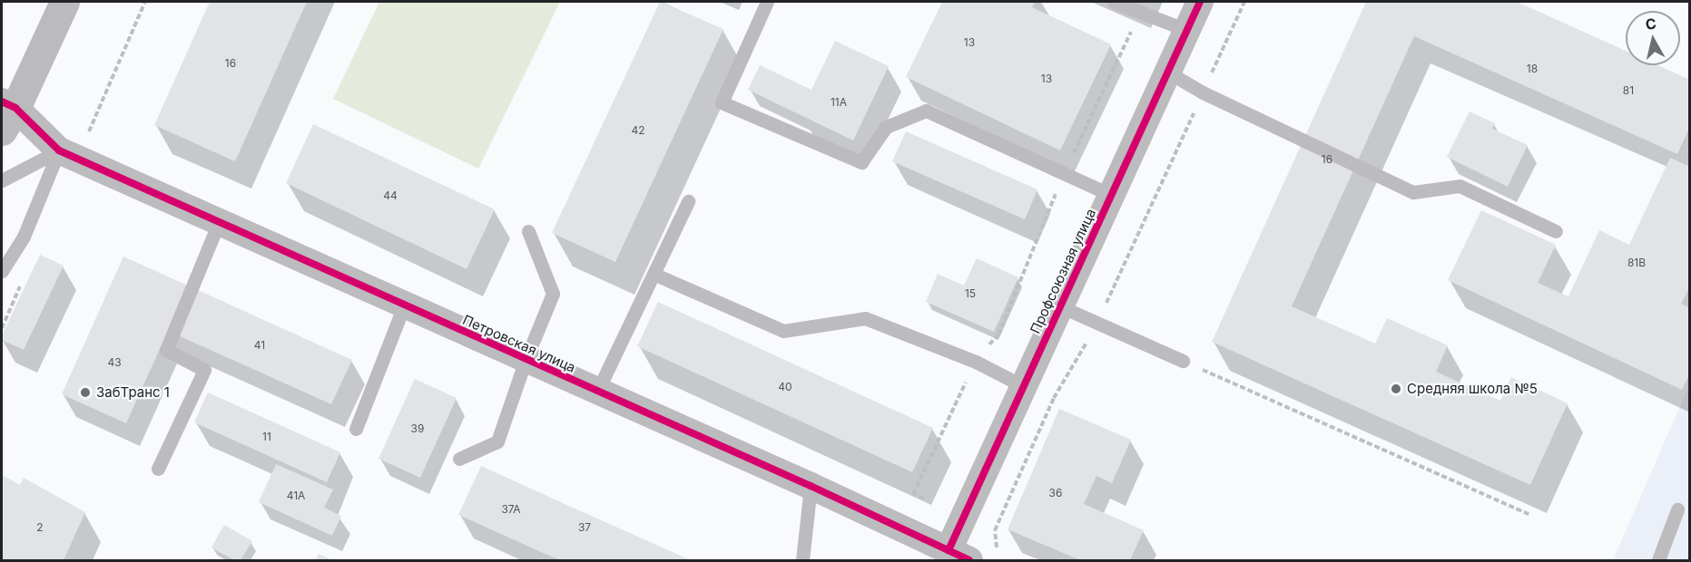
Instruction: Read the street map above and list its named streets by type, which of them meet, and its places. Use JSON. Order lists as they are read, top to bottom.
{
  "streets": {
    "street": ["Профсоюзная улица", "Петровская улица"]
  },
  "crossings": [
    ["Профсоюзная улица", "Петровская улица"]
  ],
  "places": ["Средняя школа №5", "ЗабТранс 1"],
  "house_numbers": [
    "13",
    "16",
    "18",
    "13",
    "81",
    "11А",
    "42",
    "16",
    "44",
    "81В",
    "15",
    "41",
    "43",
    "40",
    "39",
    "11",
    "36",
    "41А",
    "37А",
    "2",
    "37"
  ],
  "north": "top"
}
